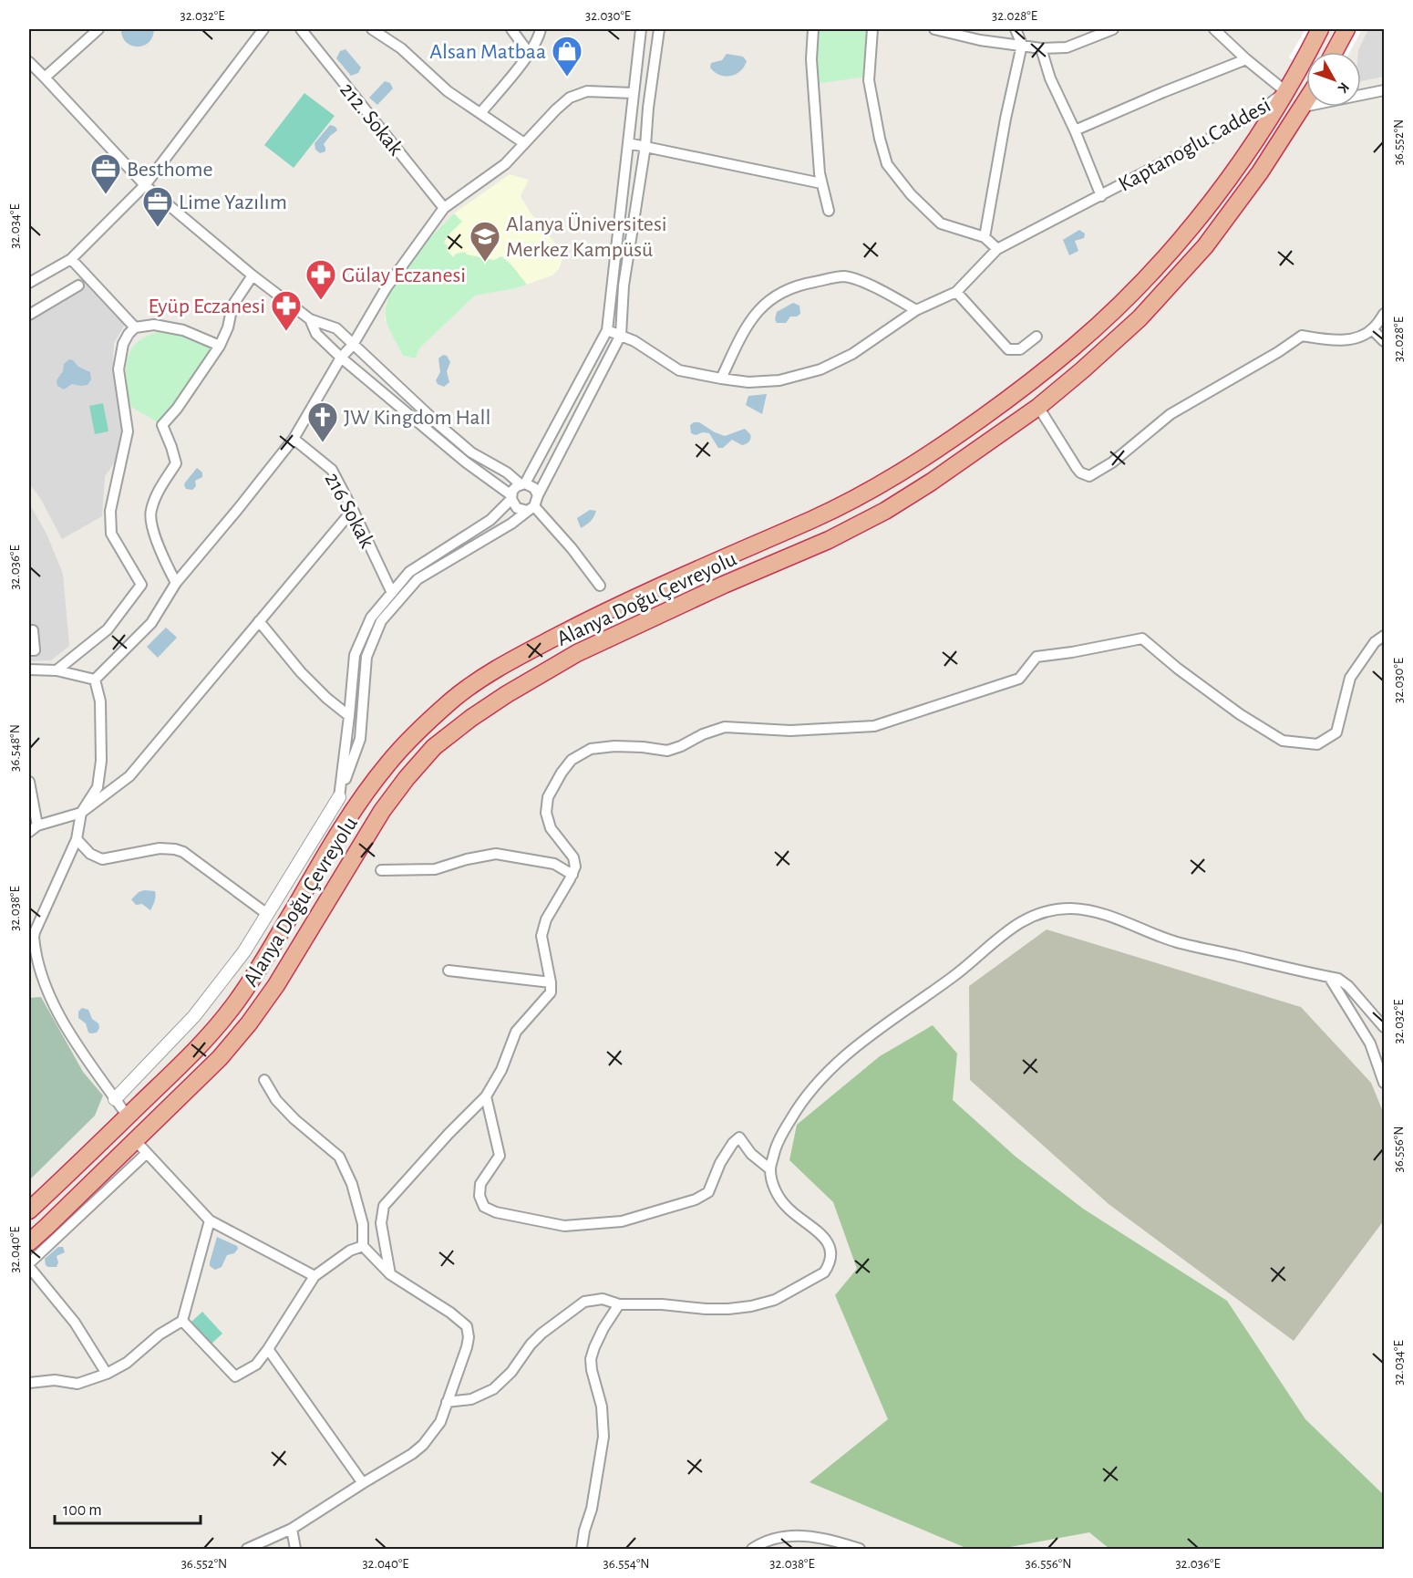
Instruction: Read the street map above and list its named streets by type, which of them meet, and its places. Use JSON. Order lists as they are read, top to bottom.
{
  "streets": {
    "highway": ["Alanya Doğu Çevreyolu"],
    "street": ["212. Sokak", "Kaptanoglu Caddesi", "216 Sokak"]
  },
  "crossings": [
    ["Kaptanoglu Caddesi", "Alanya Doğu Çevreyolu"]
  ],
  "places": {
    "shop": ["Alsan Matbaa"],
    "office": ["Besthome", "Lime Yazılım"],
    "school or university": ["Alanya Üniversitesi Merkez Kampüsü"],
    "pharmacy": ["Gülay Eczanesi", "Eyüp Eczanesi"],
    "church": ["JW Kingdom Hall"]
  },
  "scale_bar": "100 m",
  "north": "bottom right",
  "coordinates": [
    "32.032°E",
    "32.030°E",
    "32.028°E",
    "36.552°N",
    "32.034°E",
    "32.036°E",
    "36.548°N",
    "32.038°E",
    "36.556°N",
    "32.040°E",
    "36.554°N"
  ]
}
